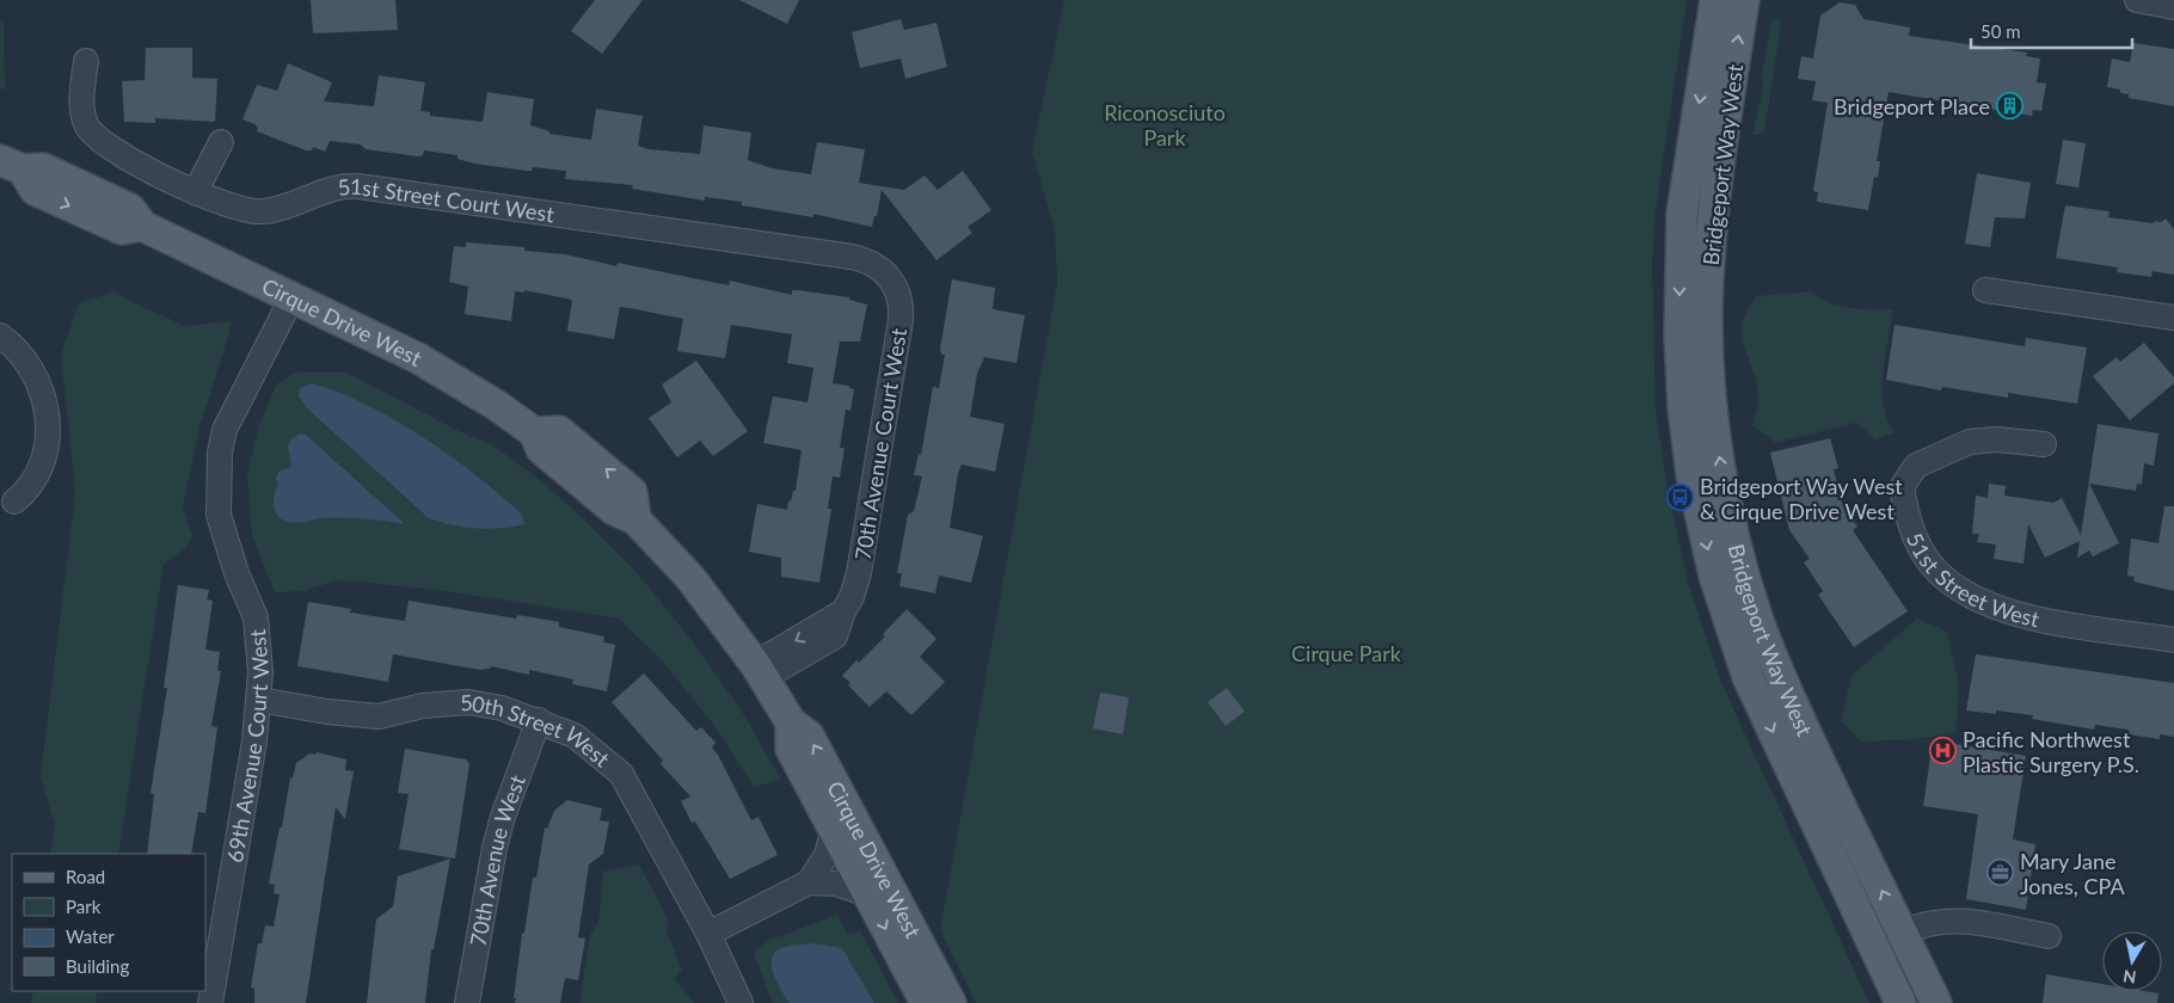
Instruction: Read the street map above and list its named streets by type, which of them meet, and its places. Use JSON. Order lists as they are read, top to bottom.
{
  "streets": {
    "main road": ["Bridgeport Way West", "Cirque Drive West"],
    "street": [
      "51st Street Court West",
      "70th Avenue Court West",
      "51st Street West",
      "50th Street West",
      "69th Avenue Court West",
      "70th Avenue West"
    ]
  },
  "crossings": [
    ["51st Street Court West", "70th Avenue Court West"],
    ["Cirque Drive West", "70th Avenue Court West"],
    ["Cirque Drive West", "69th Avenue Court West"],
    ["50th Street West", "69th Avenue Court West"],
    ["50th Street West", "70th Avenue West"]
  ],
  "parks": ["Riconosciuto Park", "Cirque Park"],
  "places": {
    "building": ["Bridgeport Place"],
    "bus stop": ["Bridgeport Way West & Cirque Drive West"],
    "hospital": ["Pacific Northwest Plastic Surgery P.S."],
    "office": ["Mary Jane Jones, CPA"]
  },
  "legend": [
    "Road",
    "Park",
    "Water",
    "Building"
  ],
  "scale_bar": "50 m",
  "north": "bottom"
}
